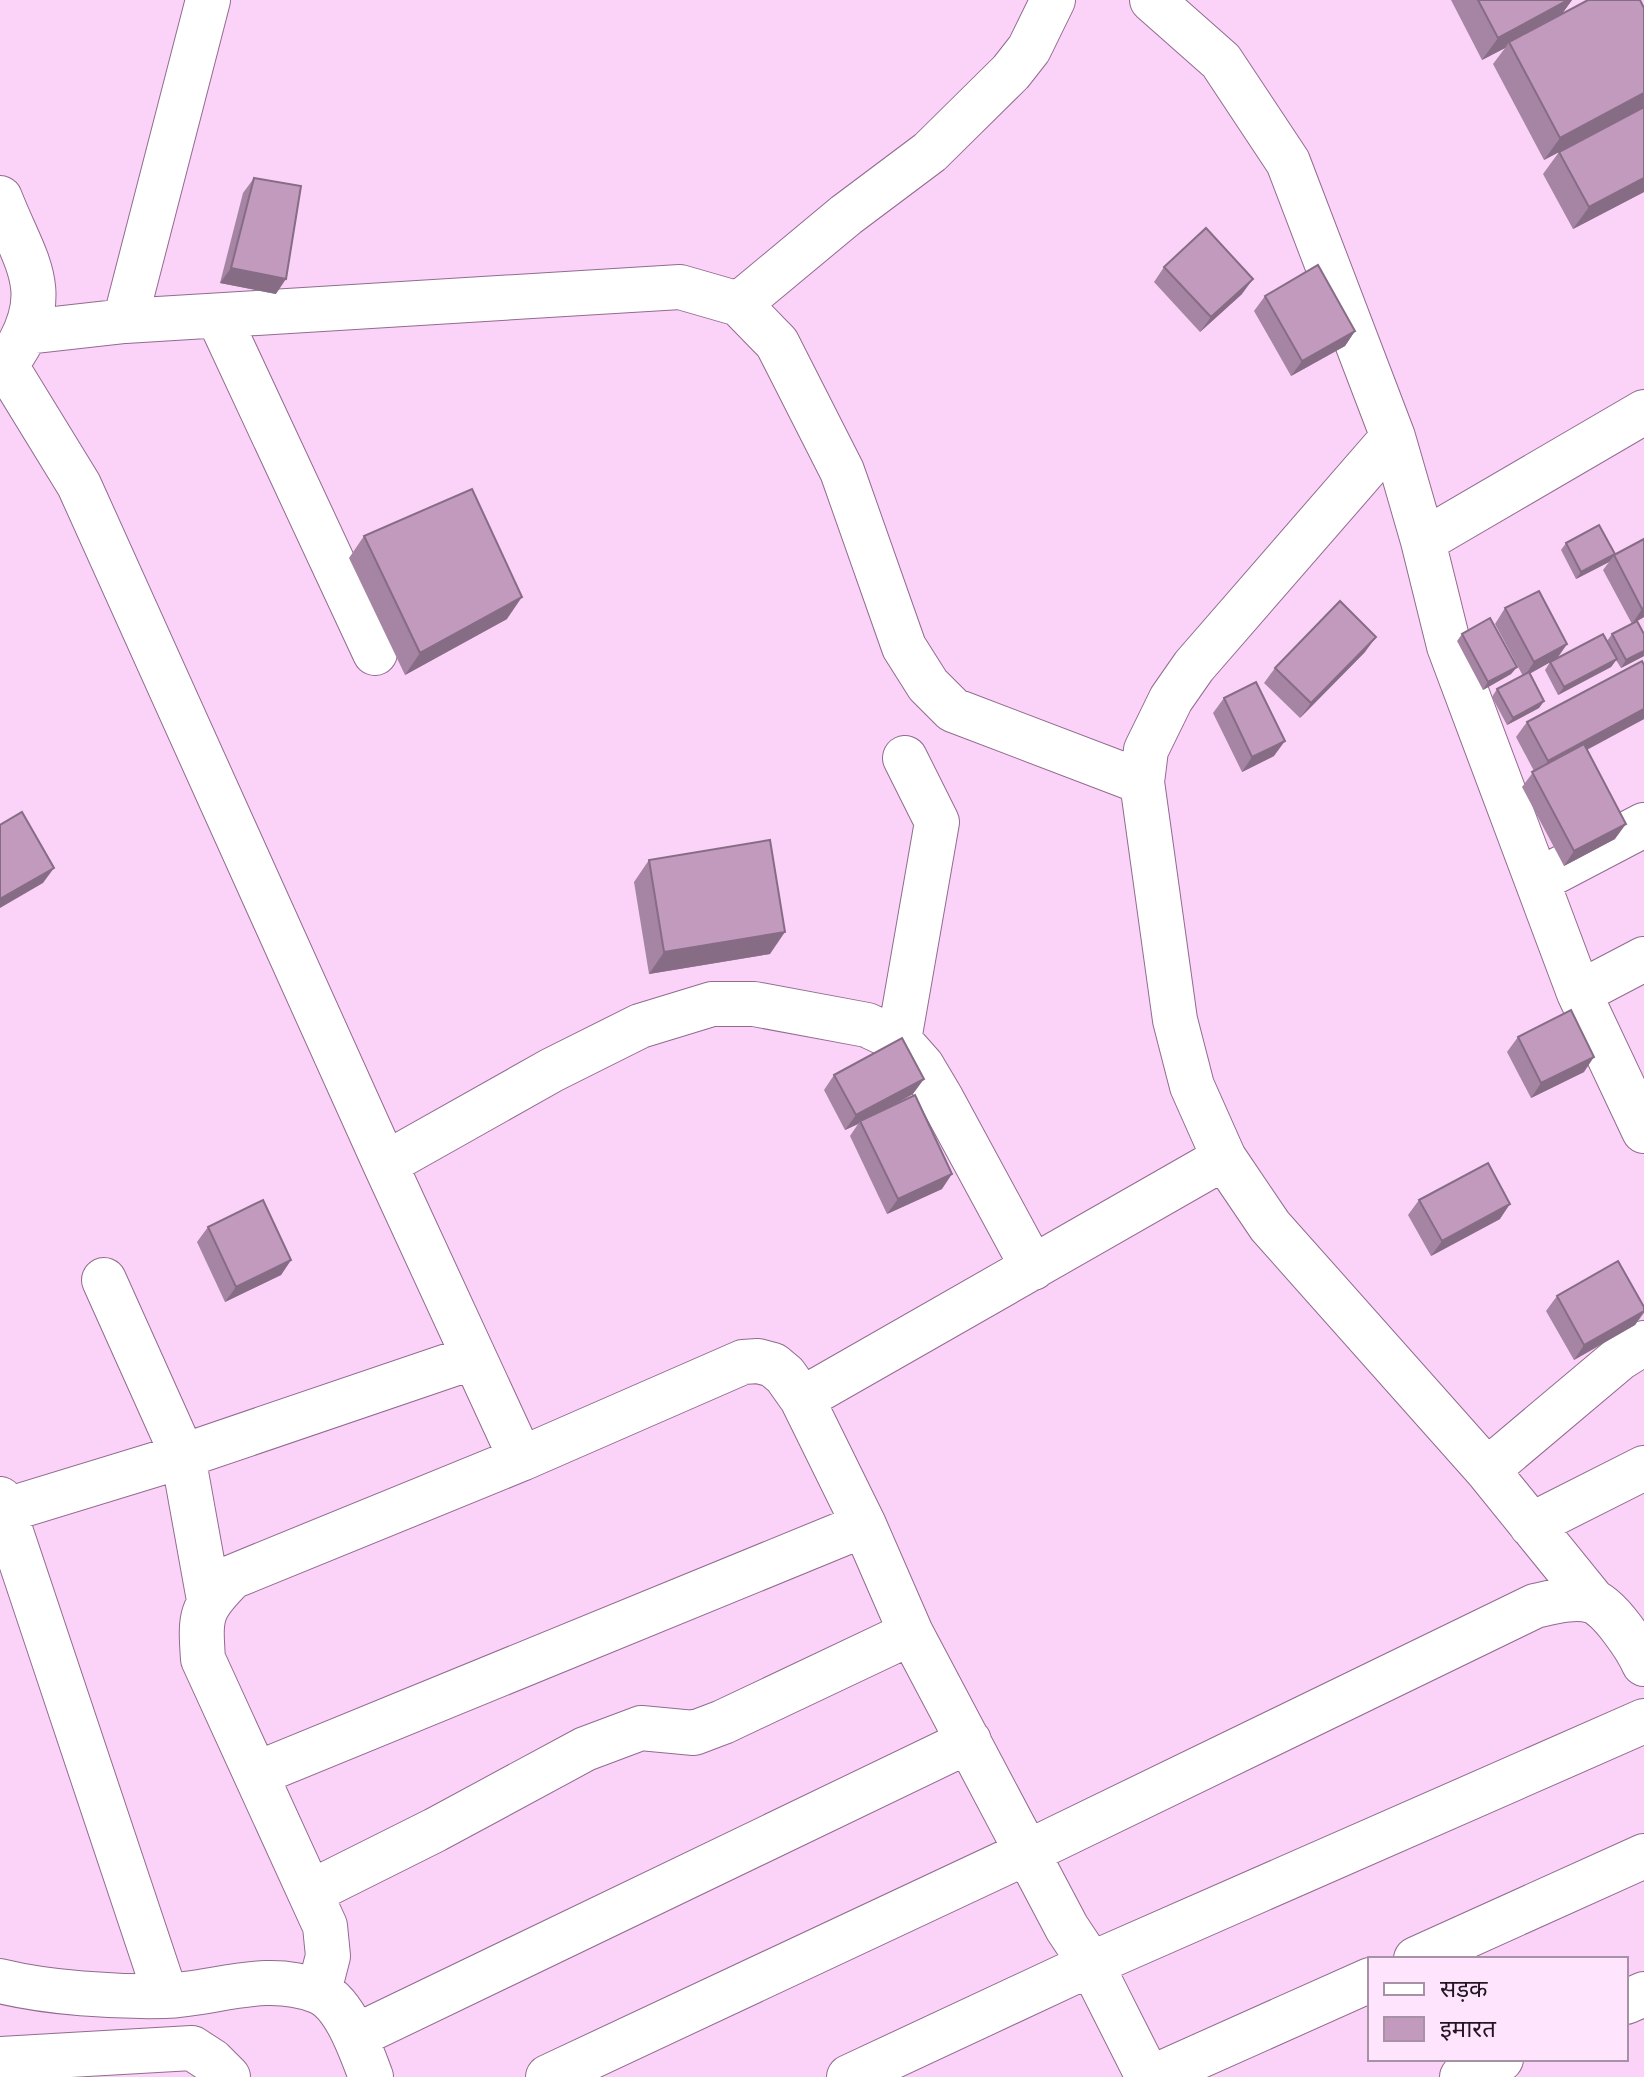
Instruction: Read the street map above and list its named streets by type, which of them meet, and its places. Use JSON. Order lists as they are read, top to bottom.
{
  "legend": ["सड़क", "इमारत"]
}
